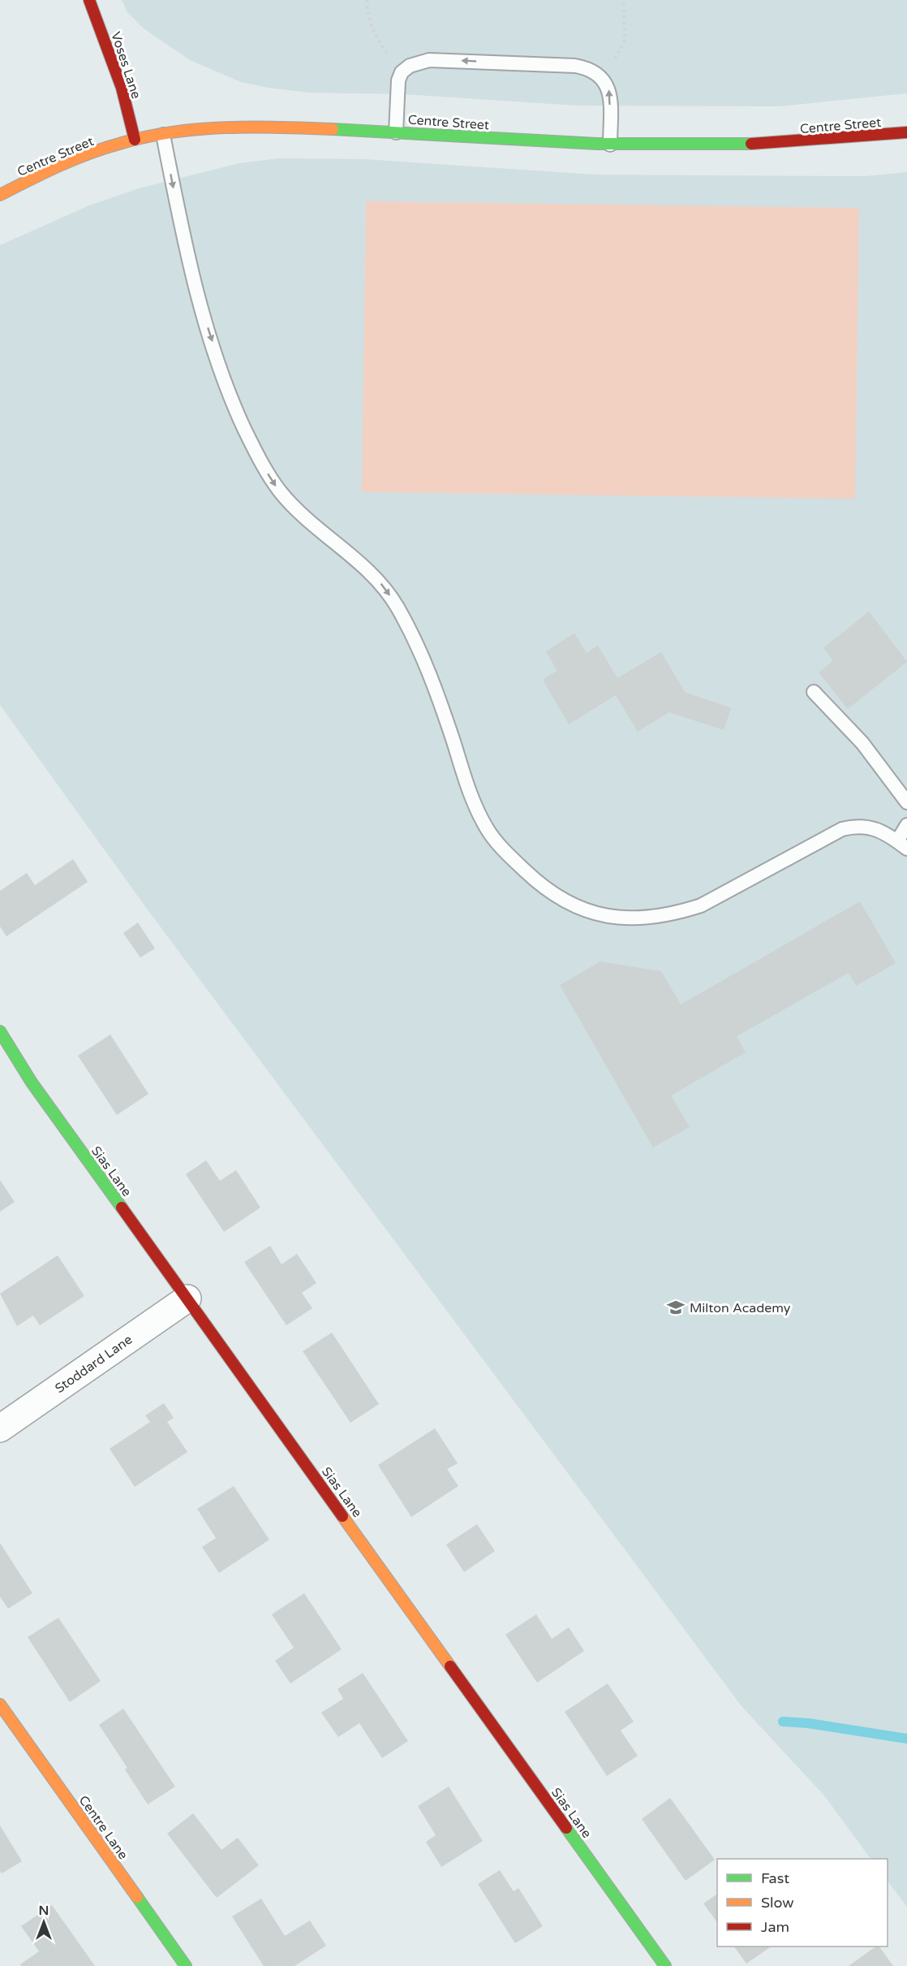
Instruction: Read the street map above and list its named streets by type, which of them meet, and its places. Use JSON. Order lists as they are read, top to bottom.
{
  "streets": {
    "street": [
      "Voses Lane",
      "Centre Street",
      "Sias Lane",
      "Stoddard Lane",
      "Centre Lane"
    ]
  },
  "crossings": [
    ["Voses Lane", "Centre Street"],
    ["Sias Lane", "Stoddard Lane"]
  ],
  "places": {
    "school or university": ["Milton Academy"]
  },
  "legend": ["Fast", "Slow", "Jam"],
  "north": "top"
}
